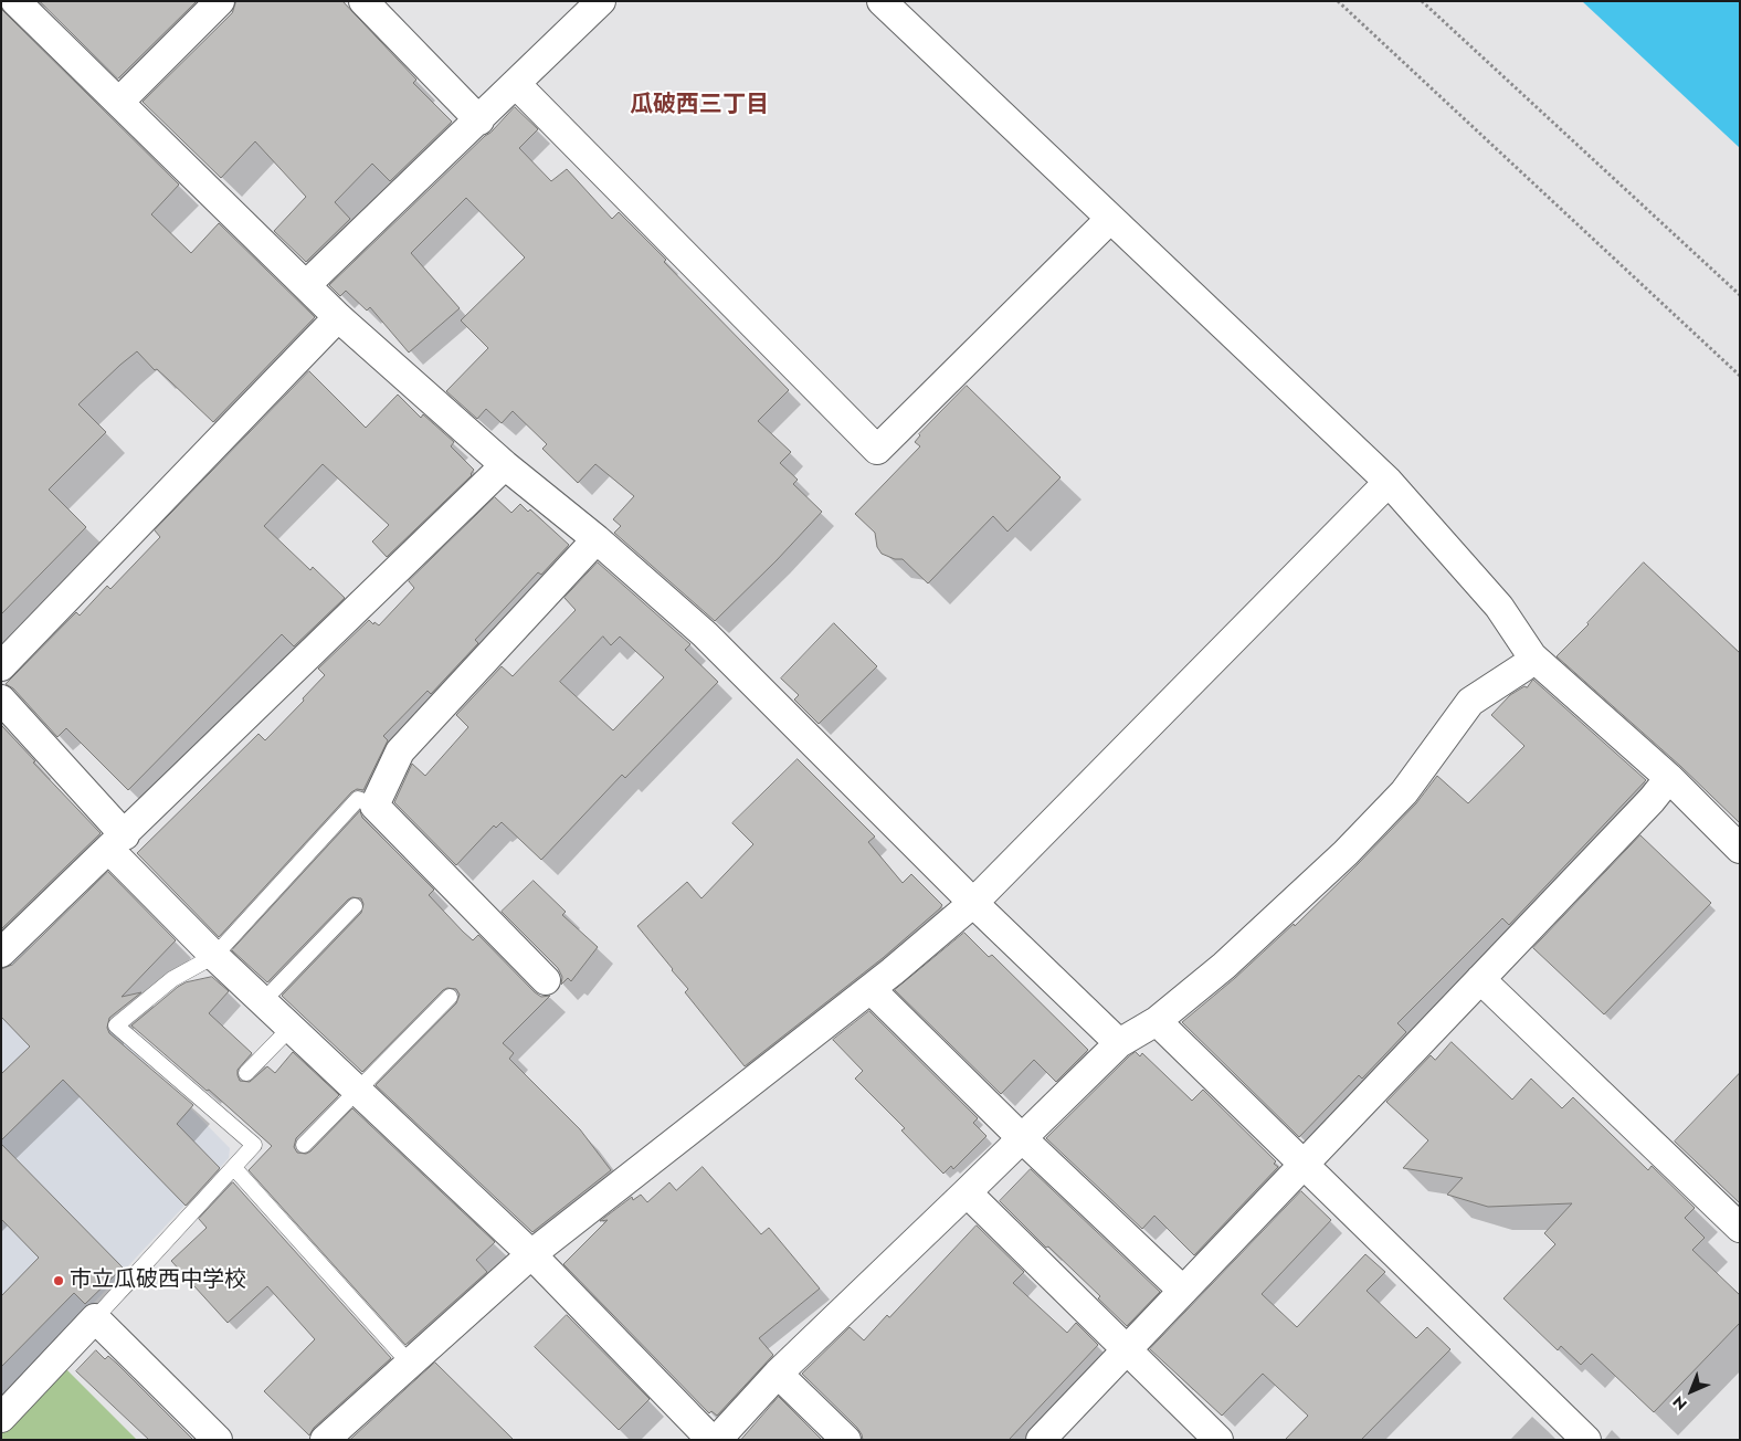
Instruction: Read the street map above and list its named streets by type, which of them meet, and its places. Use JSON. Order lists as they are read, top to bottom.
{
  "districts": ["瓜破西三丁目"],
  "places": ["市立瓜破西中学校"],
  "north": "bottom left"
}
